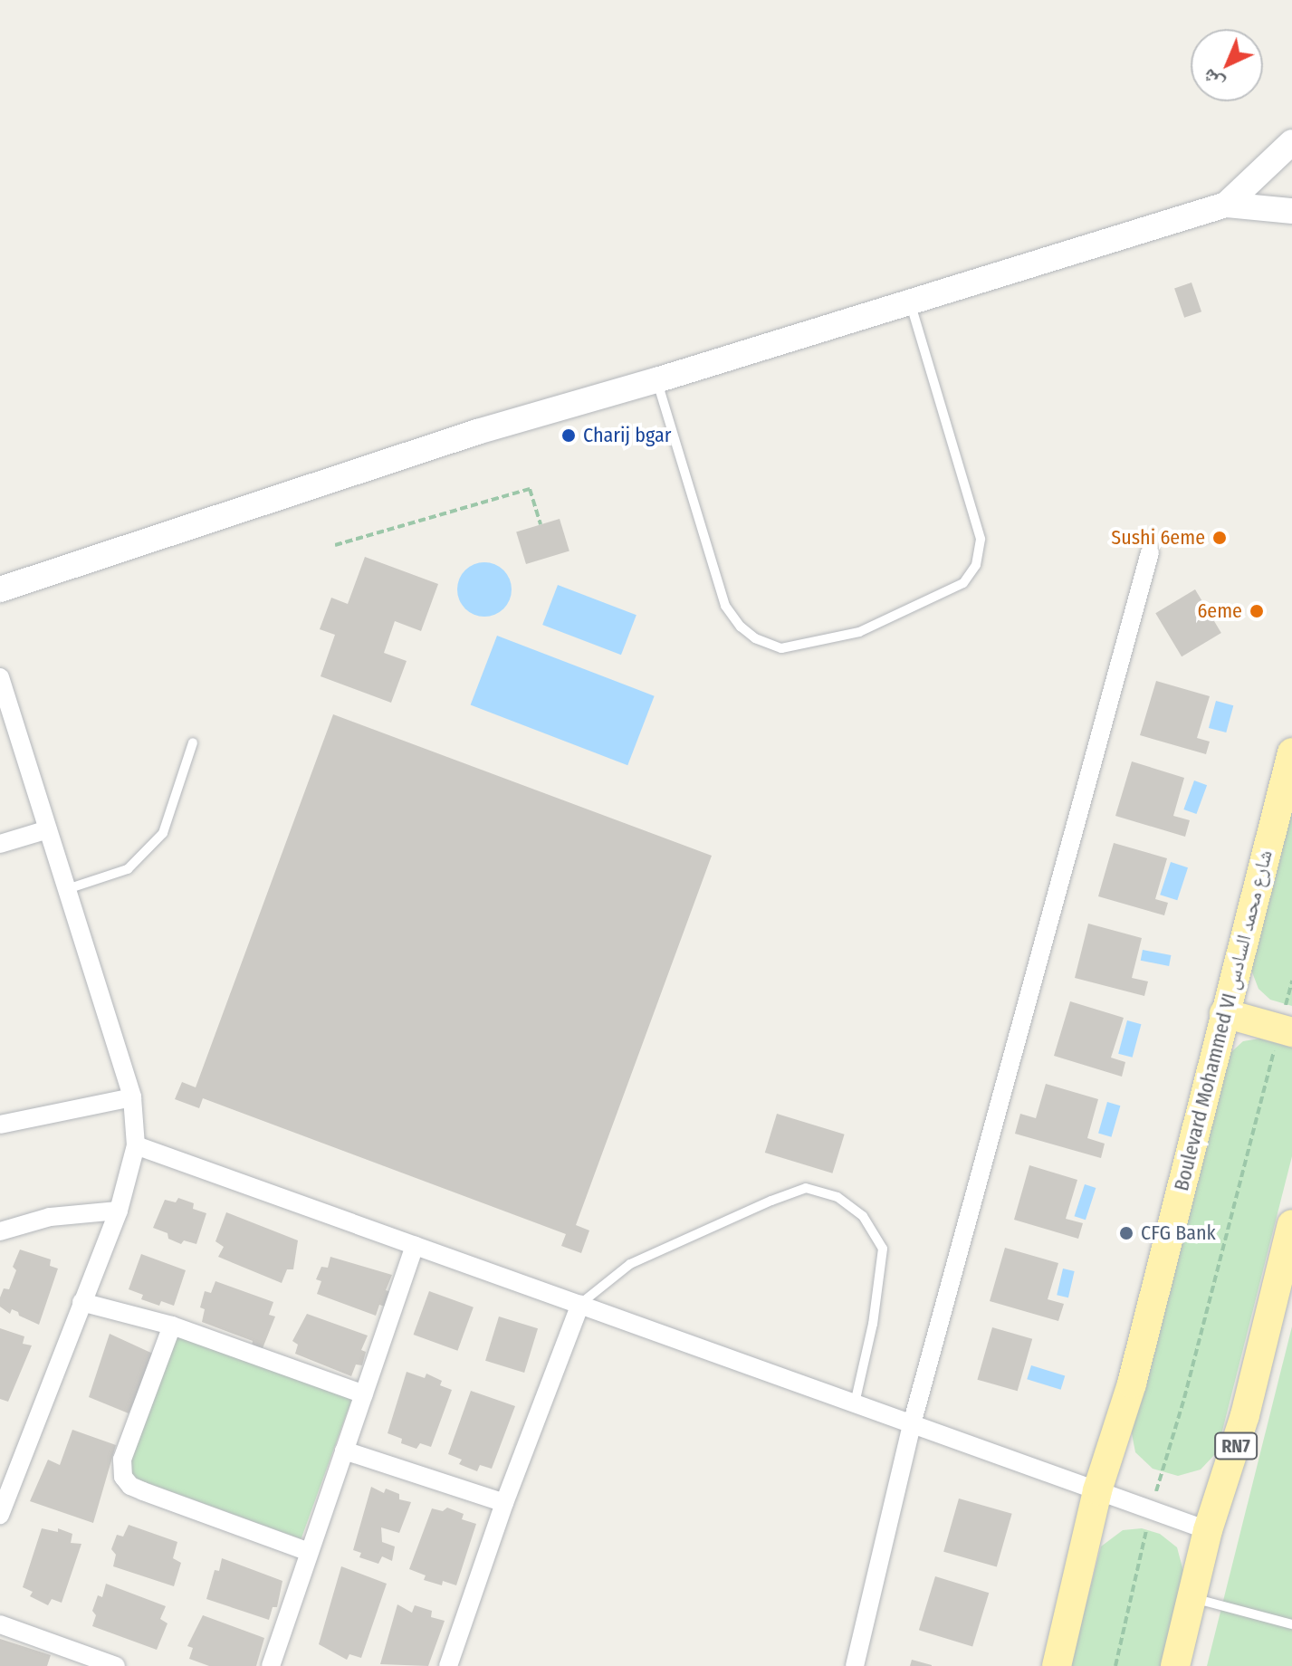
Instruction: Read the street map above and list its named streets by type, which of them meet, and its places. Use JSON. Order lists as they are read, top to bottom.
{
  "streets": {
    "main road": ["Boulevard Mohammed VI شارع محمد السادس", "RN7"]
  },
  "places": [
    "Charij bgar",
    "Sushi 6eme",
    "6eme",
    "CFG Bank"
  ],
  "north": "bottom left"
}
